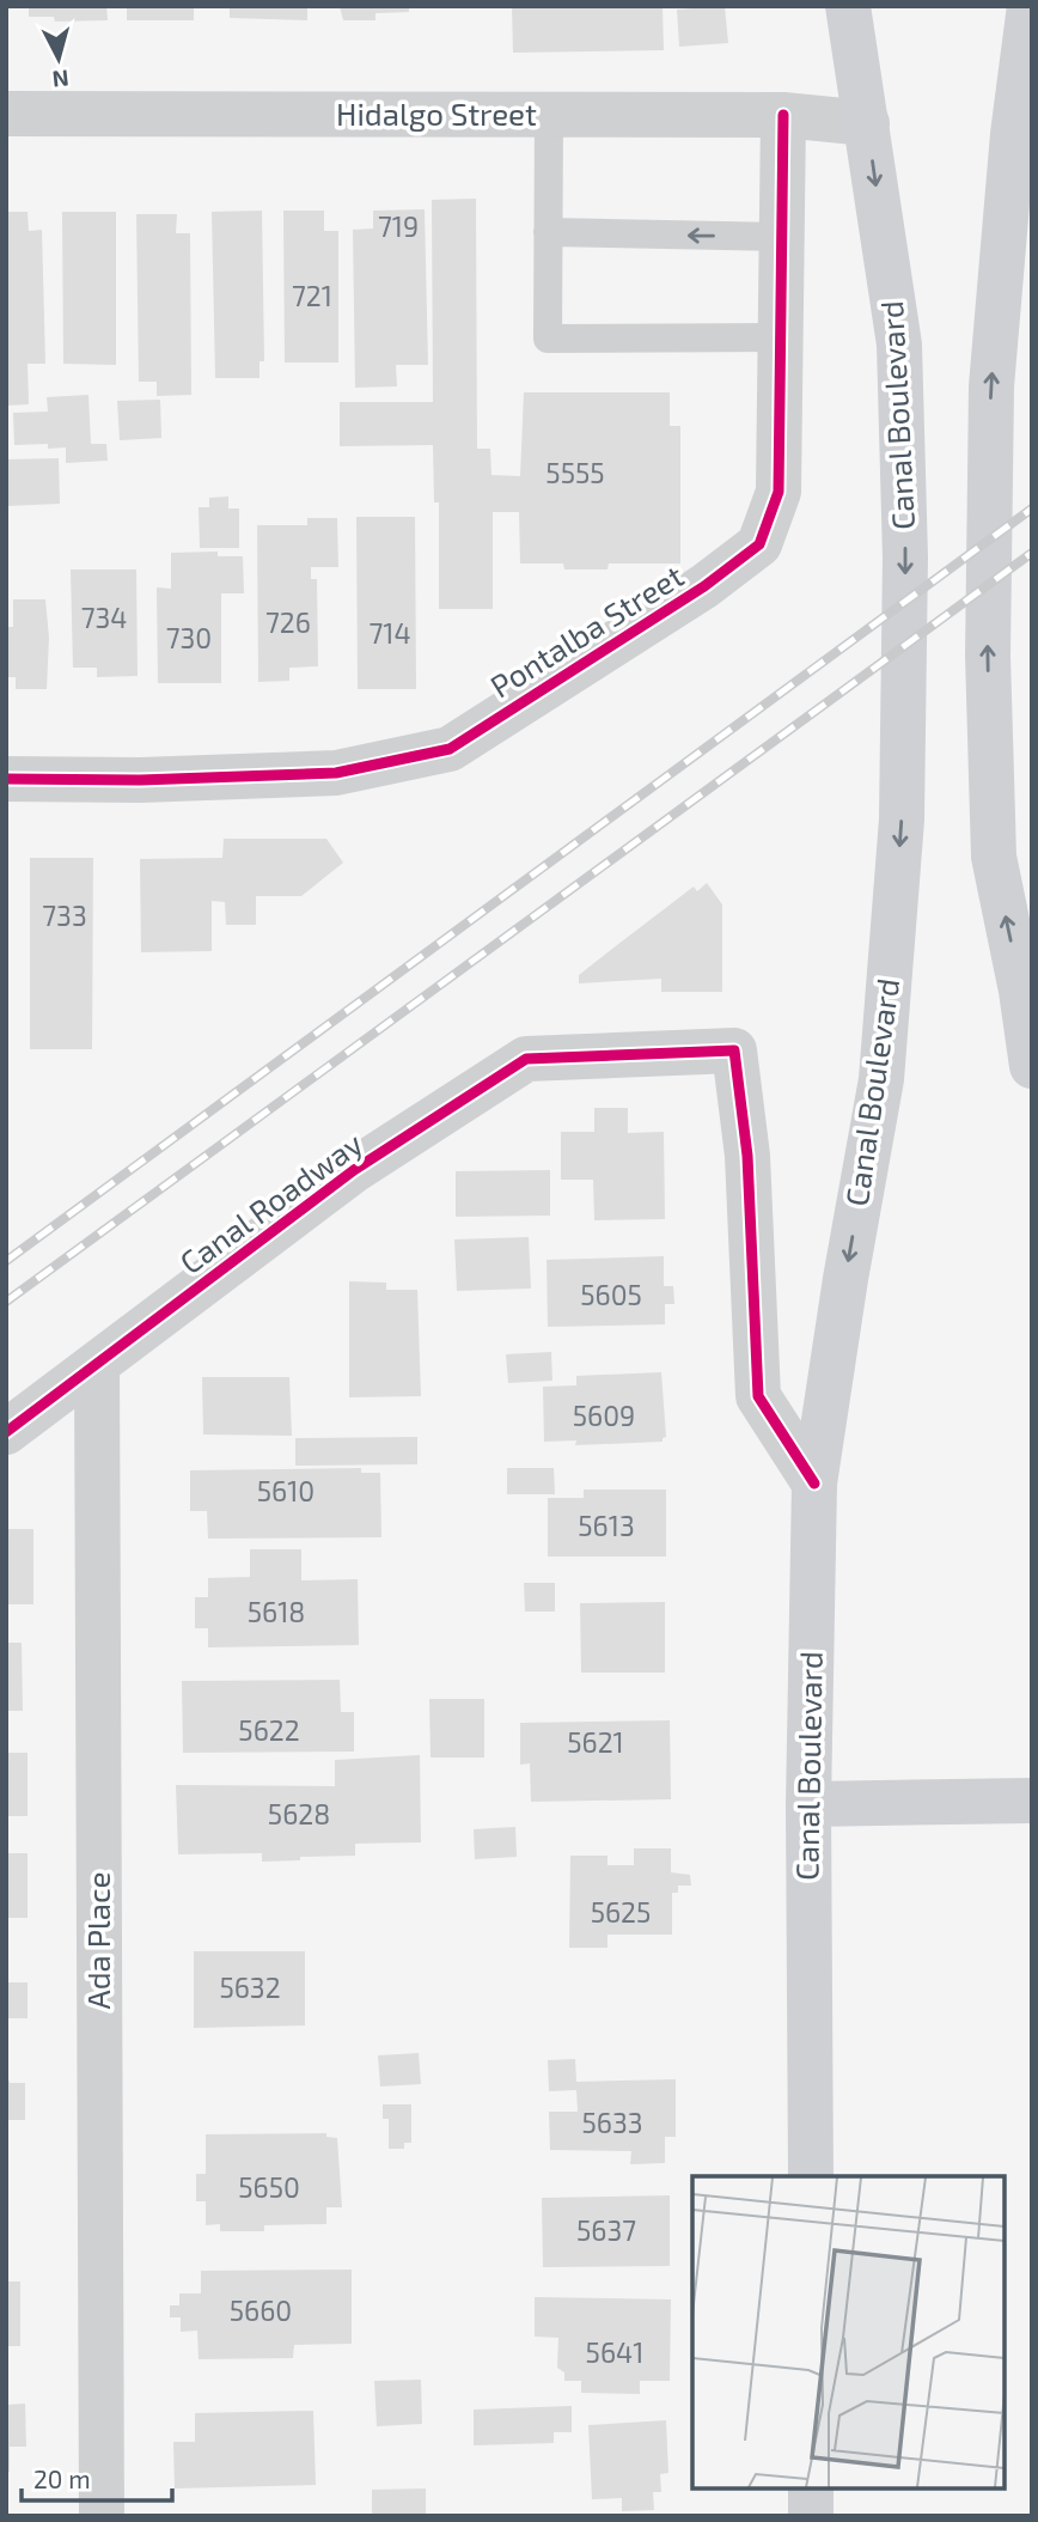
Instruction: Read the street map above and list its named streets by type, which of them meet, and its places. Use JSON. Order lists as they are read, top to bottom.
{
  "streets": {
    "main road": ["Canal Boulevard"],
    "street": [
      "Hidalgo Street",
      "Pontalba Street",
      "Canal Roadway",
      "Ada Place"
    ]
  },
  "crossings": [
    ["Hidalgo Street", "Canal Boulevard"],
    ["Hidalgo Street", "Pontalba Street"],
    ["Canal Boulevard", "Canal Roadway"],
    ["Canal Roadway", "Ada Place"]
  ],
  "house_numbers": [
    "719",
    "721",
    "5555",
    "734",
    "726",
    "714",
    "730",
    "733",
    "5605",
    "5609",
    "5610",
    "5613",
    "5618",
    "5622",
    "5621",
    "5628",
    "5625",
    "5632",
    "5633",
    "5650",
    "5637",
    "5660",
    "5641"
  ],
  "scale_bar": "20 m",
  "north": "bottom"
}
